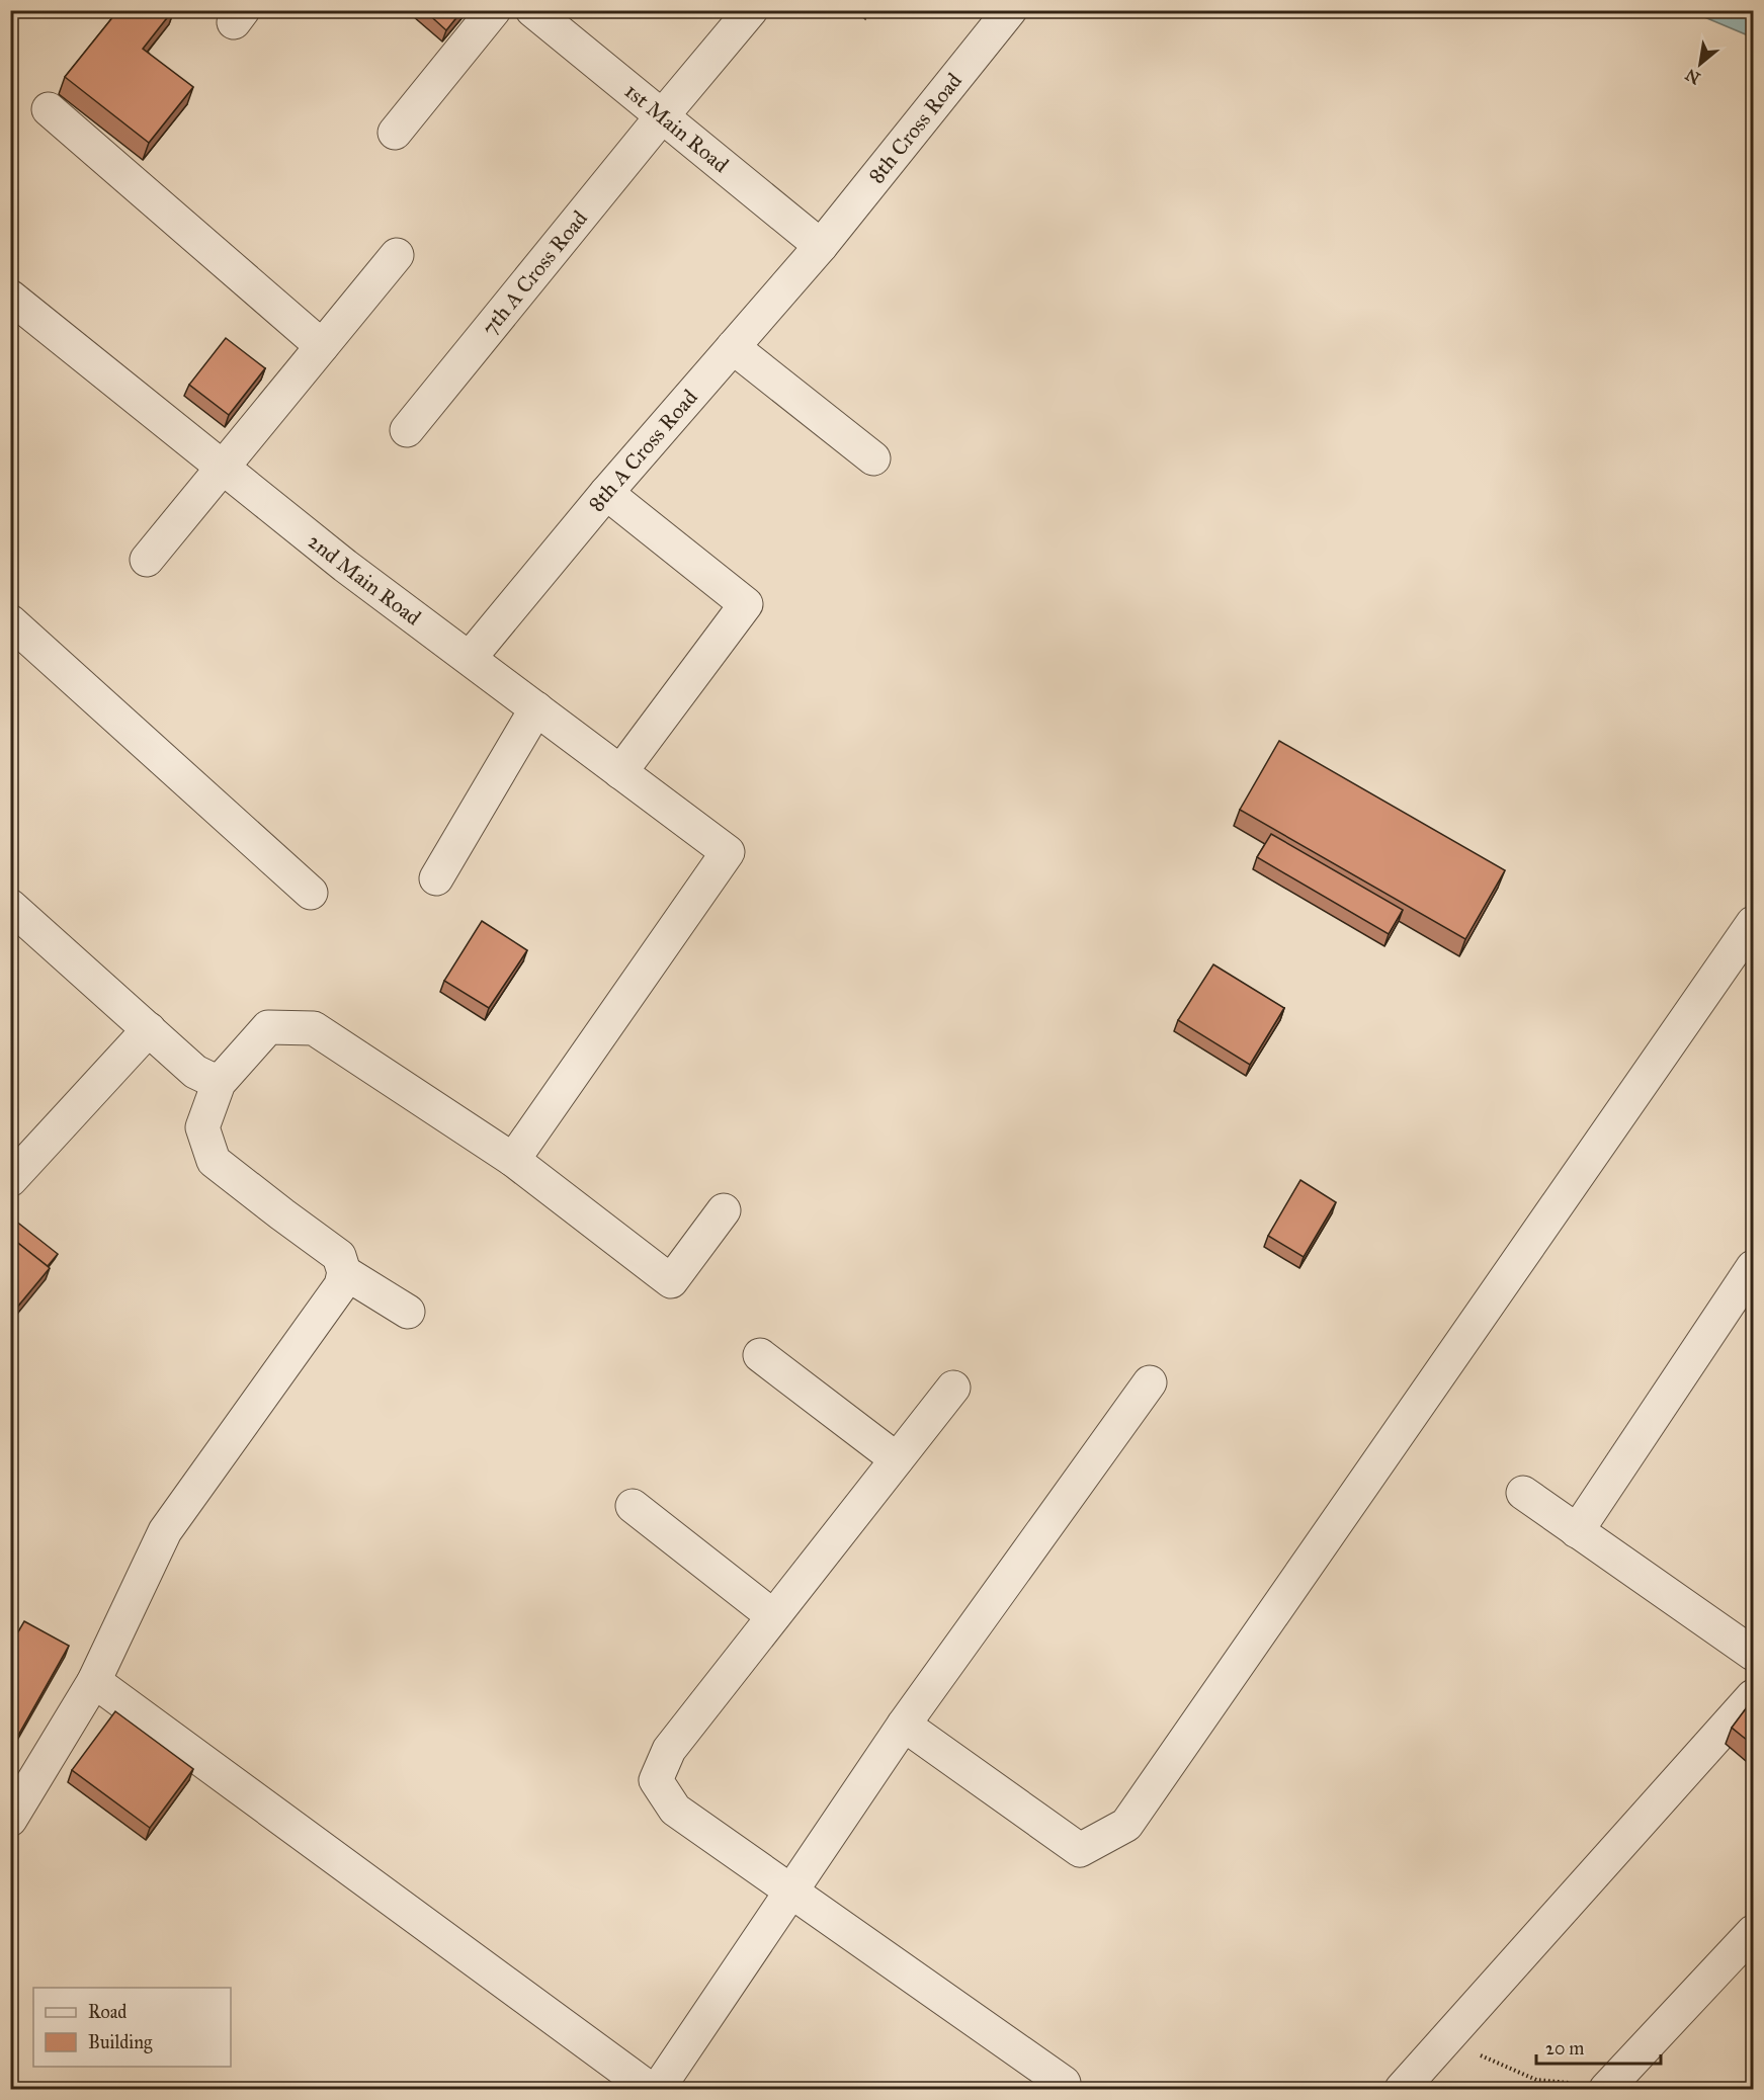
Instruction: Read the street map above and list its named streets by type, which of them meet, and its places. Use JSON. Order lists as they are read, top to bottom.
{
  "streets": {
    "street": [
      "1st Main Road",
      "8th Cross Road",
      "7th A Cross Road",
      "8th A Cross Road",
      "2nd Main Road"
    ]
  },
  "crossings": [
    ["1st Main Road", "8th Cross Road"],
    ["1st Main Road", "7th A Cross Road"],
    ["1st Main Road", "8th A Cross Road"],
    ["8th Cross Road", "8th A Cross Road"],
    ["8th A Cross Road", "2nd Main Road"]
  ],
  "legend": ["Road", "Building"],
  "scale_bar": "20 m",
  "north": "bottom left"
}
